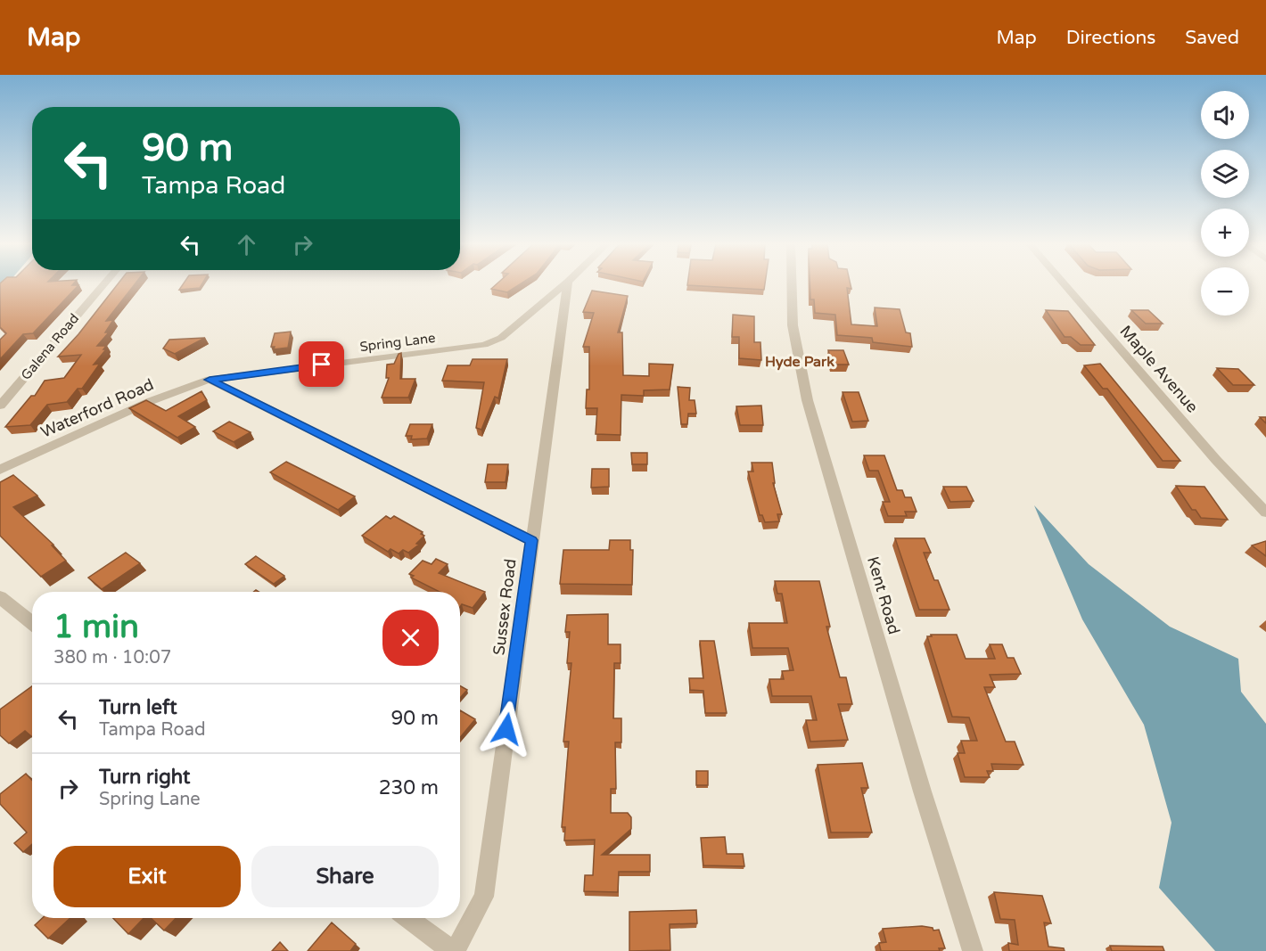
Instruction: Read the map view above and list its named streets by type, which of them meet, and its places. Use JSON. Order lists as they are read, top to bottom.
{
  "streets": {
    "street": [
      "Spring Lane",
      "Galena Road",
      "Maple Avenue",
      "Waterford Road",
      "Kent Road",
      "Sussex Road"
    ]
  },
  "crossings": [
    ["Spring Lane", "Waterford Road"]
  ],
  "districts": ["Hyde Park"],
  "page": {
    "header": "Map",
    "nav": ["Map", "Directions", "Saved"],
    "map_buttons": ["+", "−"],
    "turn": ["90 m", "Tampa Road"],
    "heading": ["1 min", "380 m · 10:07"],
    "list": [
      {
        "name": "Turn left",
        "note": "Tampa Road",
        "value": "90 m"
      },
      {
        "name": "Turn right",
        "note": "Spring Lane",
        "value": "230 m"
      }
    ],
    "buttons": ["Exit", "Share"]
  }
}
